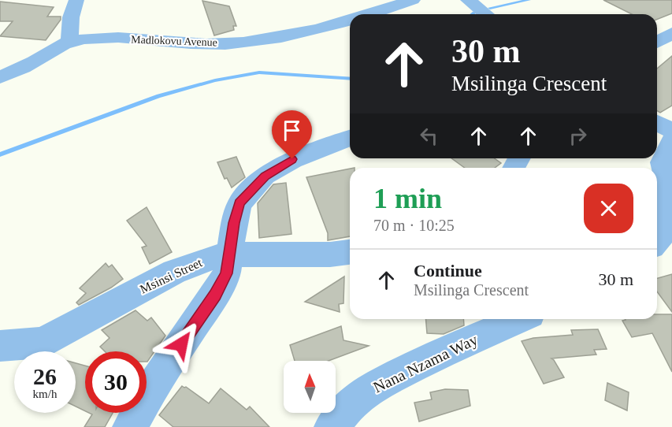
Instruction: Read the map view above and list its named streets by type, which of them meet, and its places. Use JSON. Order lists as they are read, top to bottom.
{
  "streets": {
    "street": ["Madlokovu Avenue", "Msinsi Street", "Nana Nzama Way"]
  },
  "north": "top",
  "page": {
    "turn": ["30 m", "Msilinga Crescent"],
    "heading": ["1 min", "70 m · 10:25"],
    "list": [
      {
        "name": "Continue",
        "note": "Msilinga Crescent",
        "value": "30 m"
      }
    ],
    "speed": "26 km/h",
    "limit": "30"
  }
}
